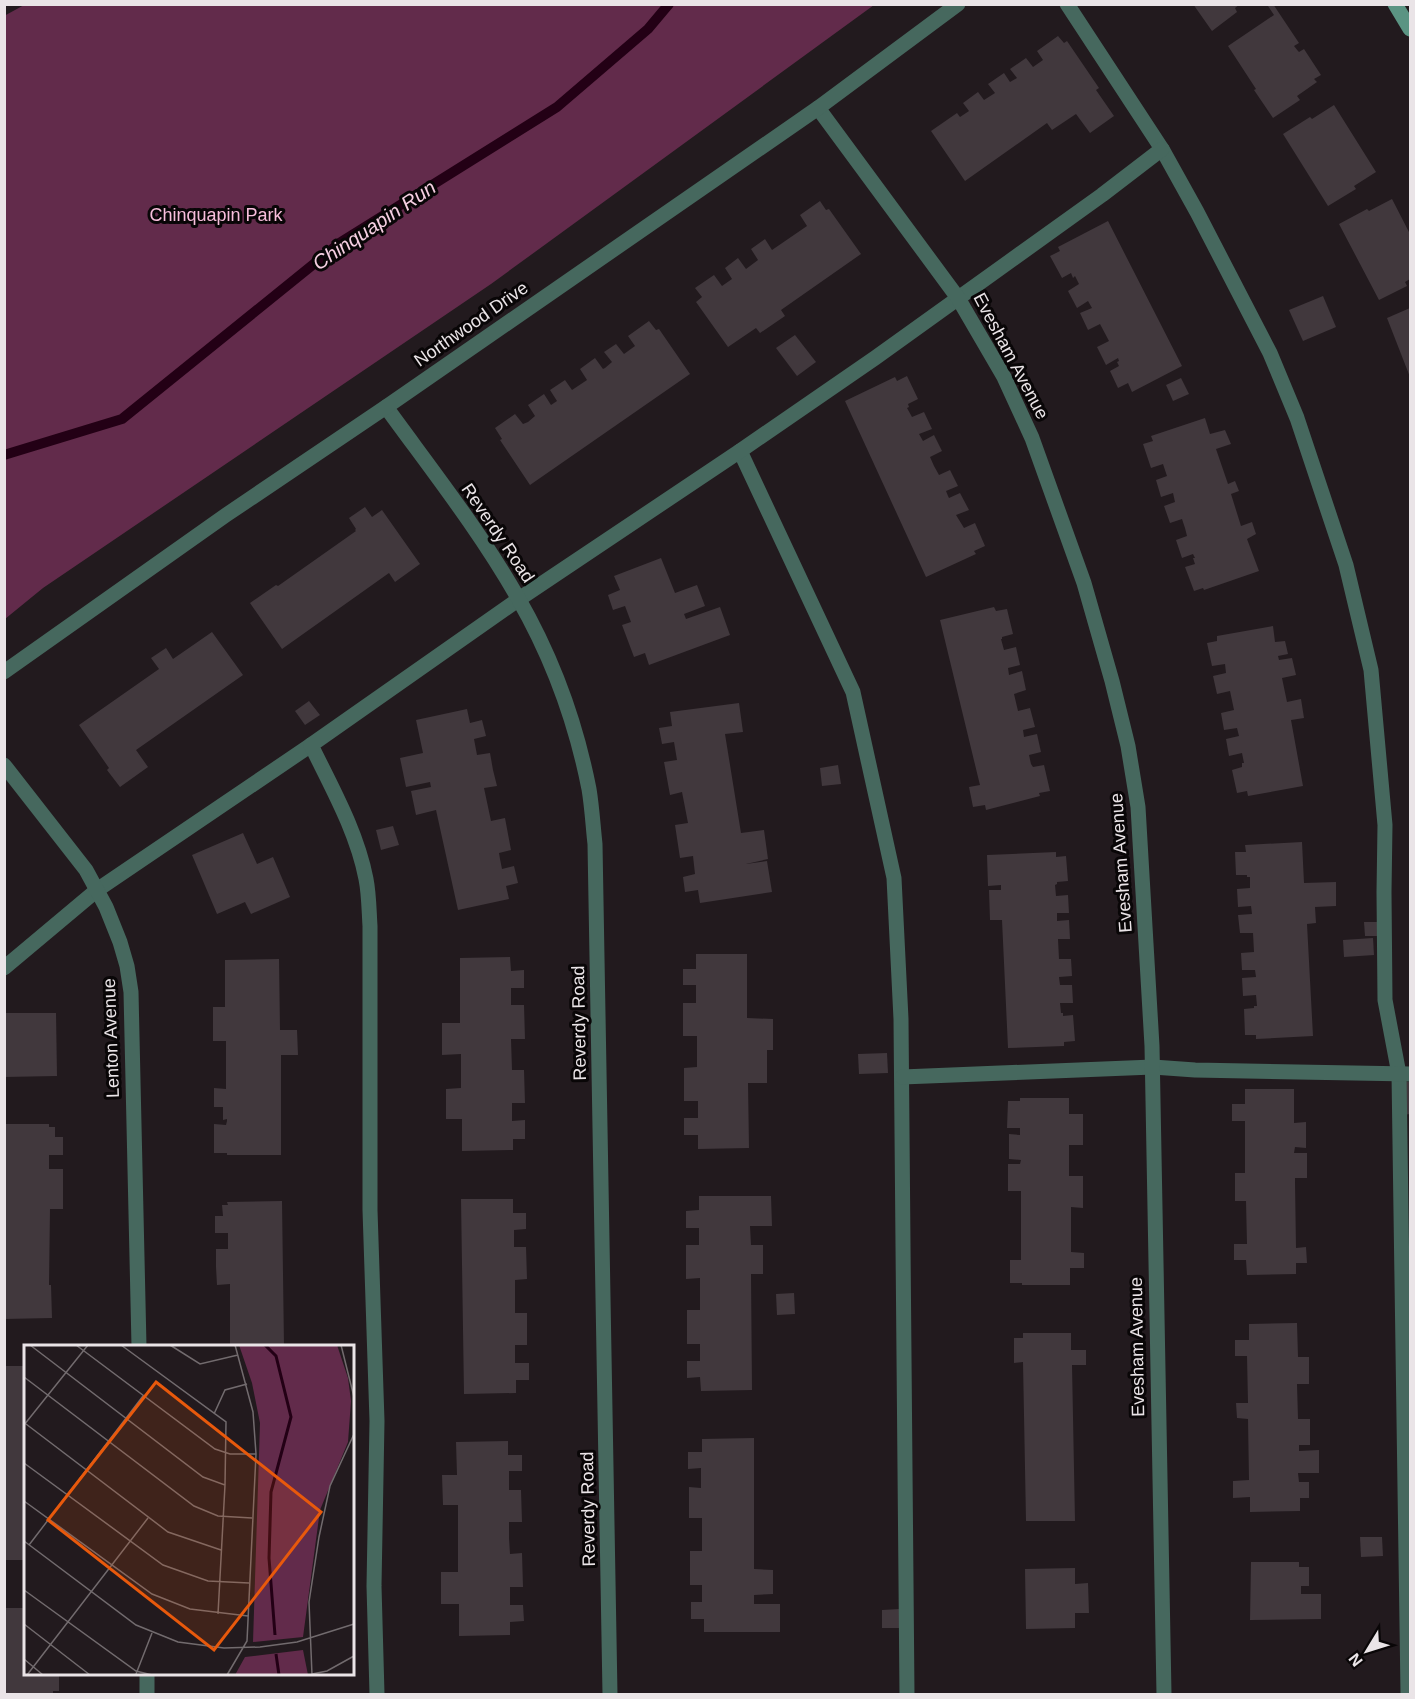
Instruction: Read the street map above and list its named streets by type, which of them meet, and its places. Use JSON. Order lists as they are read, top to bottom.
{
  "streets": {
    "street": [
      "Northwood Drive",
      "Evesham Avenue",
      "Reverdy Road",
      "Lenton Avenue"
    ]
  },
  "crossings": [
    ["Northwood Drive", "Evesham Avenue"],
    ["Northwood Drive", "Reverdy Road"]
  ],
  "water": ["Chinquapin Run"],
  "parks": ["Chinquapin Park"],
  "north": "bottom left"
}
